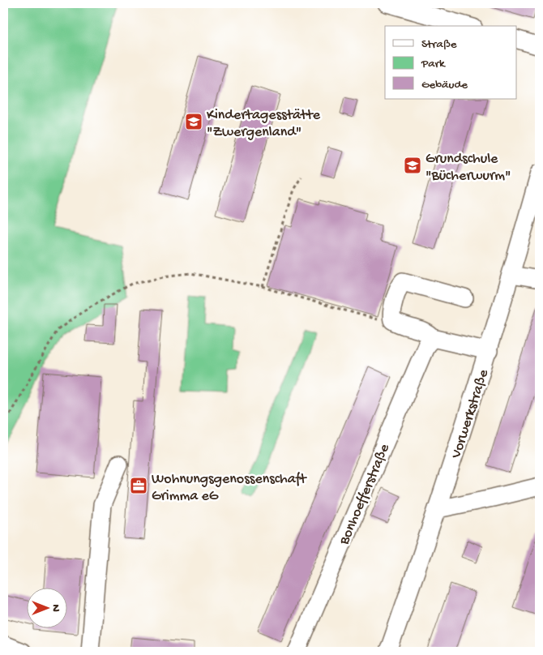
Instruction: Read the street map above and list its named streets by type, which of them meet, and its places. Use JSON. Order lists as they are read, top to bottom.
{
  "streets": {
    "street": ["Vorwerkstraße", "Bonhoefferstraße"]
  },
  "places": {
    "school or university": ["Kindertagesstätte \"Zwergenland\"", "Grundschule \"Bücherwurm\""],
    "office": ["Wohnungsgenossenschaft Grimma eG"]
  },
  "legend": ["Straße", "Park", "Gebäude"],
  "north": "right"
}
